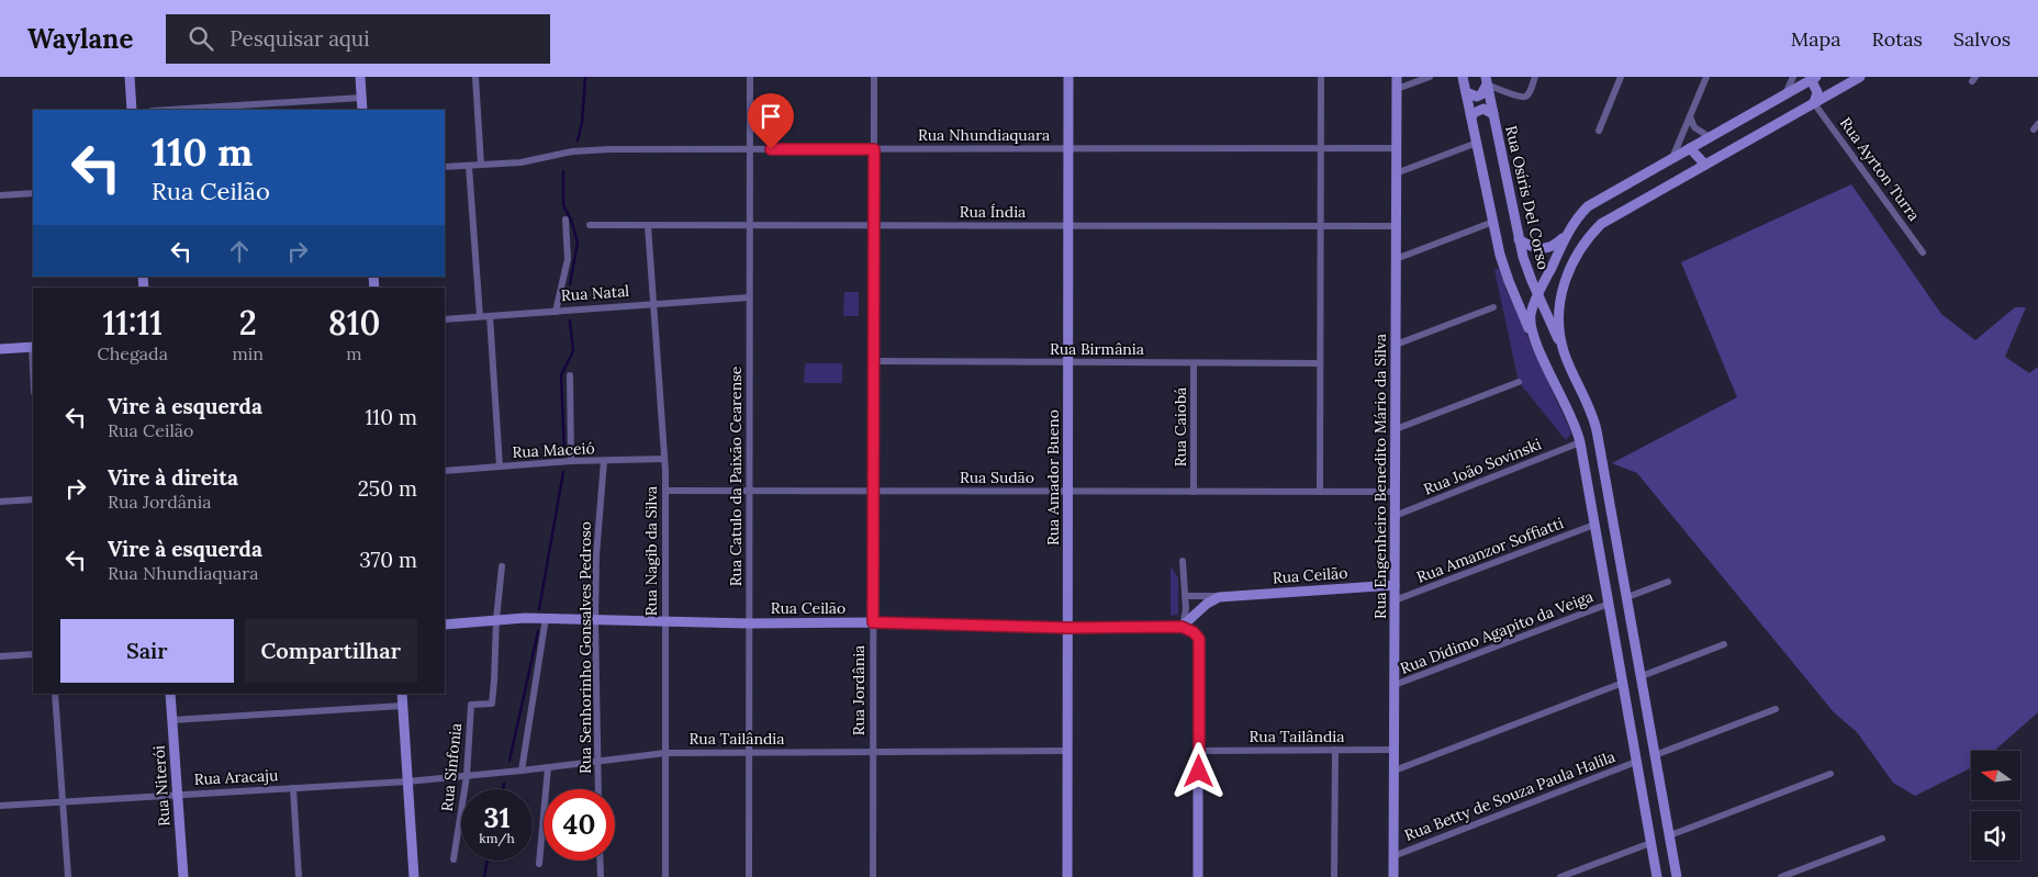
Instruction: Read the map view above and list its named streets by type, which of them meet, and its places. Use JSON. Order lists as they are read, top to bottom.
{
  "streets": {
    "street": [
      "Rua Nhundiaquara",
      "Rua Ayrton Turra",
      "Rua Osíris Del Corso",
      "Rua Índia",
      "Rua Natal",
      "Rua Birmânia",
      "Rua Caiobá",
      "Rua Maceió",
      "Rua João Sovinski",
      "Rua Catulo da Paixão Cearense",
      "Rua Engenheiro Benedito Mário da Silva",
      "Rua Sudão",
      "Rua Amador Bueno",
      "Rua Amanzor Soffiatti",
      "Rua Nagib da Silva",
      "Rua Ceilão",
      "Rua Dídimo Agapito da Veiga",
      "Rua Senhorinho Gonsalves Pedroso",
      "Rua Jordânia",
      "Rua Tailândia",
      "Rua Sinfonia",
      "Rua Aracaju",
      "Rua Niterói",
      "Rua Betty de Souza Paula Halila"
    ]
  },
  "crossings": [
    ["Rua Nhundiaquara", "Rua Catulo da Paixão Cearense"],
    ["Rua Nhundiaquara", "Rua Engenheiro Benedito Mário da Silva"],
    ["Rua Nhundiaquara", "Rua Amador Bueno"],
    ["Rua Nhundiaquara", "Rua Jordânia"],
    ["Rua Índia", "Rua Catulo da Paixão Cearense"],
    ["Rua Índia", "Rua Engenheiro Benedito Mário da Silva"],
    ["Rua Índia", "Rua Amador Bueno"],
    ["Rua Índia", "Rua Nagib da Silva"],
    ["Rua Índia", "Rua Jordânia"],
    ["Rua Natal", "Rua Catulo da Paixão Cearense"],
    ["Rua Natal", "Rua Nagib da Silva"],
    ["Rua Birmânia", "Rua Caiobá"],
    ["Rua Birmânia", "Rua Amador Bueno"],
    ["Rua Birmânia", "Rua Jordânia"],
    ["Rua Caiobá", "Rua Sudão"],
    ["Rua Maceió", "Rua Nagib da Silva"],
    ["Rua Maceió", "Rua Senhorinho Gonsalves Pedroso"],
    ["Rua João Sovinski", "Rua Engenheiro Benedito Mário da Silva"],
    ["Rua Catulo da Paixão Cearense", "Rua Sudão"],
    ["Rua Catulo da Paixão Cearense", "Rua Ceilão"],
    ["Rua Catulo da Paixão Cearense", "Rua Tailândia"],
    ["Rua Engenheiro Benedito Mário da Silva", "Rua Sudão"],
    ["Rua Engenheiro Benedito Mário da Silva", "Rua Amanzor Soffiatti"],
    ["Rua Engenheiro Benedito Mário da Silva", "Rua Ceilão"],
    ["Rua Engenheiro Benedito Mário da Silva", "Rua Dídimo Agapito da Veiga"],
    ["Rua Engenheiro Benedito Mário da Silva", "Rua Tailândia"],
    ["Rua Engenheiro Benedito Mário da Silva", "Rua Betty de Souza Paula Halila"],
    ["Rua Sudão", "Rua Amador Bueno"],
    ["Rua Sudão", "Rua Nagib da Silva"],
    ["Rua Sudão", "Rua Jordânia"],
    ["Rua Amador Bueno", "Rua Ceilão"],
    ["Rua Amador Bueno", "Rua Tailândia"],
    ["Rua Nagib da Silva", "Rua Ceilão"],
    ["Rua Nagib da Silva", "Rua Tailândia"],
    ["Rua Ceilão", "Rua Senhorinho Gonsalves Pedroso"],
    ["Rua Ceilão", "Rua Jordânia"],
    ["Rua Ceilão", "Rua Sinfonia"],
    ["Rua Senhorinho Gonsalves Pedroso", "Rua Tailândia"],
    ["Rua Jordânia", "Rua Tailândia"],
    ["Rua Tailândia", "Rua Sinfonia"],
    ["Rua Tailândia", "Rua Aracaju"],
    ["Rua Aracaju", "Rua Niterói"]
  ],
  "north": "left",
  "page": {
    "header": "Waylane",
    "search": "Pesquisar aqui",
    "nav": ["Mapa", "Rotas", "Salvos"],
    "turn": ["110 m", "Rua Ceilão"],
    "eta": [
      "11:11",
      "Chegada",
      "2",
      "min",
      "810",
      "m"
    ],
    "list": [
      {
        "name": "Vire à esquerda",
        "note": "Rua Ceilão",
        "value": "110 m"
      },
      {
        "name": "Vire à direita",
        "note": "Rua Jordânia",
        "value": "250 m"
      },
      {
        "name": "Vire à esquerda",
        "note": "Rua Nhundiaquara",
        "value": "370 m"
      }
    ],
    "buttons": ["Sair", "Compartilhar"],
    "speed": "31 km/h",
    "limit": "40"
  }
}
